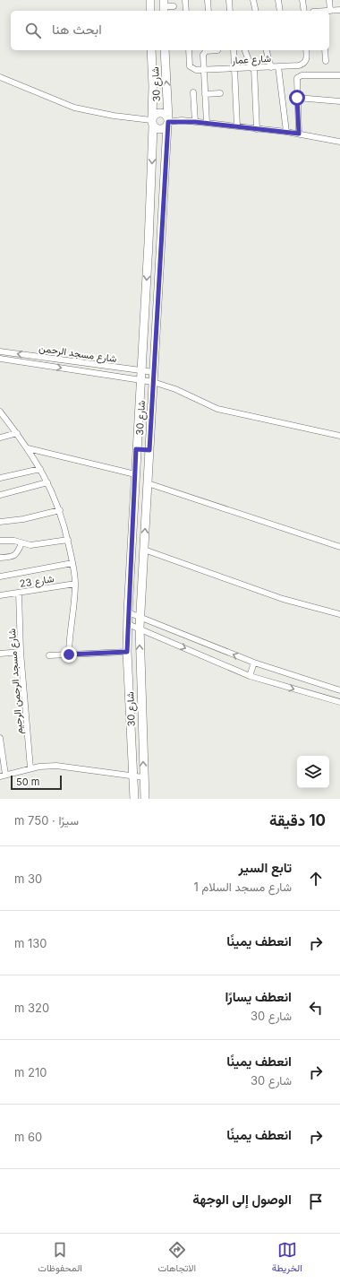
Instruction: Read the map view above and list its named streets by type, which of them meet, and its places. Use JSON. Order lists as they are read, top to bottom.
{
  "streets": {
    "street": [
      "شارع عمار",
      "شارع 30",
      "شارع مسجد الرحمن",
      "شارع 23",
      "شارع مسجد الرحمن الرحيم"
    ]
  },
  "crossings": [
    ["شارع 30", "شارع مسجد الرحمن"],
    ["شارع 23", "شارع مسجد الرحمن الرحيم"]
  ],
  "scale_bar": "50 m",
  "page": {
    "search": "ابحث هنا",
    "scale": "50 m",
    "heading": ["10 دقيقة", "سيرًا · 750 m"],
    "list": [
      ["تابع السير", "شارع مسجد السلام 1", "30 m"],
      ["انعطف يمينًا", "130 m"],
      ["انعطف يسارًا", "شارع 30", "320 m"],
      ["انعطف يمينًا", "شارع 30", "210 m"],
      ["انعطف يمينًا", "60 m"],
      "الوصول إلى الوجهة"
    ],
    "nav": ["الخريطة", "الاتجاهات", "المحفوظات"]
  }
}
